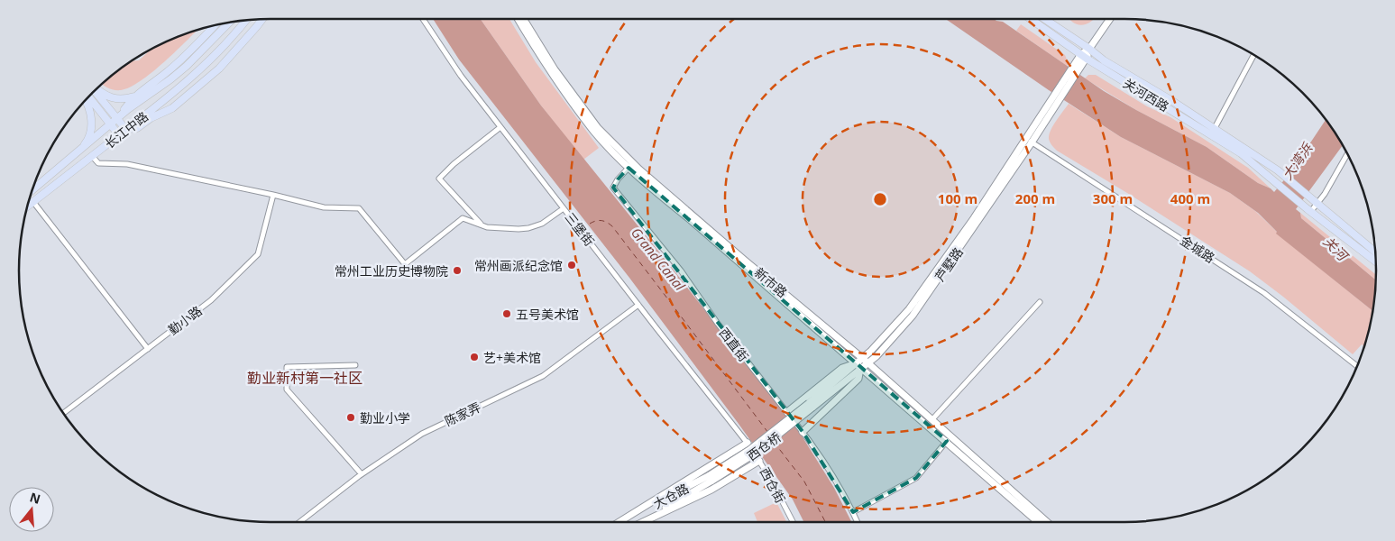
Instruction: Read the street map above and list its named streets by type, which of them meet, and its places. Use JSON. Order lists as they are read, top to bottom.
{
  "streets": {
    "main road": ["关河西路", "长江中路"],
    "street": [
      "三堡街",
      "金城路",
      "芦墅路",
      "新市路",
      "勤小路",
      "西直街",
      "陈家弄",
      "西仓桥",
      "西仓街",
      "大仓路"
    ]
  },
  "crossings": [
    ["关河西路", "芦墅路"],
    ["三堡街", "陈家弄"],
    ["三堡街", "西仓街"],
    ["金城路", "芦墅路"],
    ["芦墅路", "新市路"],
    ["芦墅路", "西仓桥"],
    ["新市路", "西直街"],
    ["西仓桥", "大仓路"]
  ],
  "districts": ["勤业新村第一社区"],
  "water": ["大湾浜", "关河", "Grand Canal"],
  "places": [
    "常州画派纪念馆",
    "常州工业历史博物院",
    "五号美术馆",
    "艺+美术馆",
    "勤业小学"
  ],
  "north": "top",
  "rings": [
    "100 m",
    "200 m",
    "300 m",
    "400 m"
  ]
}
